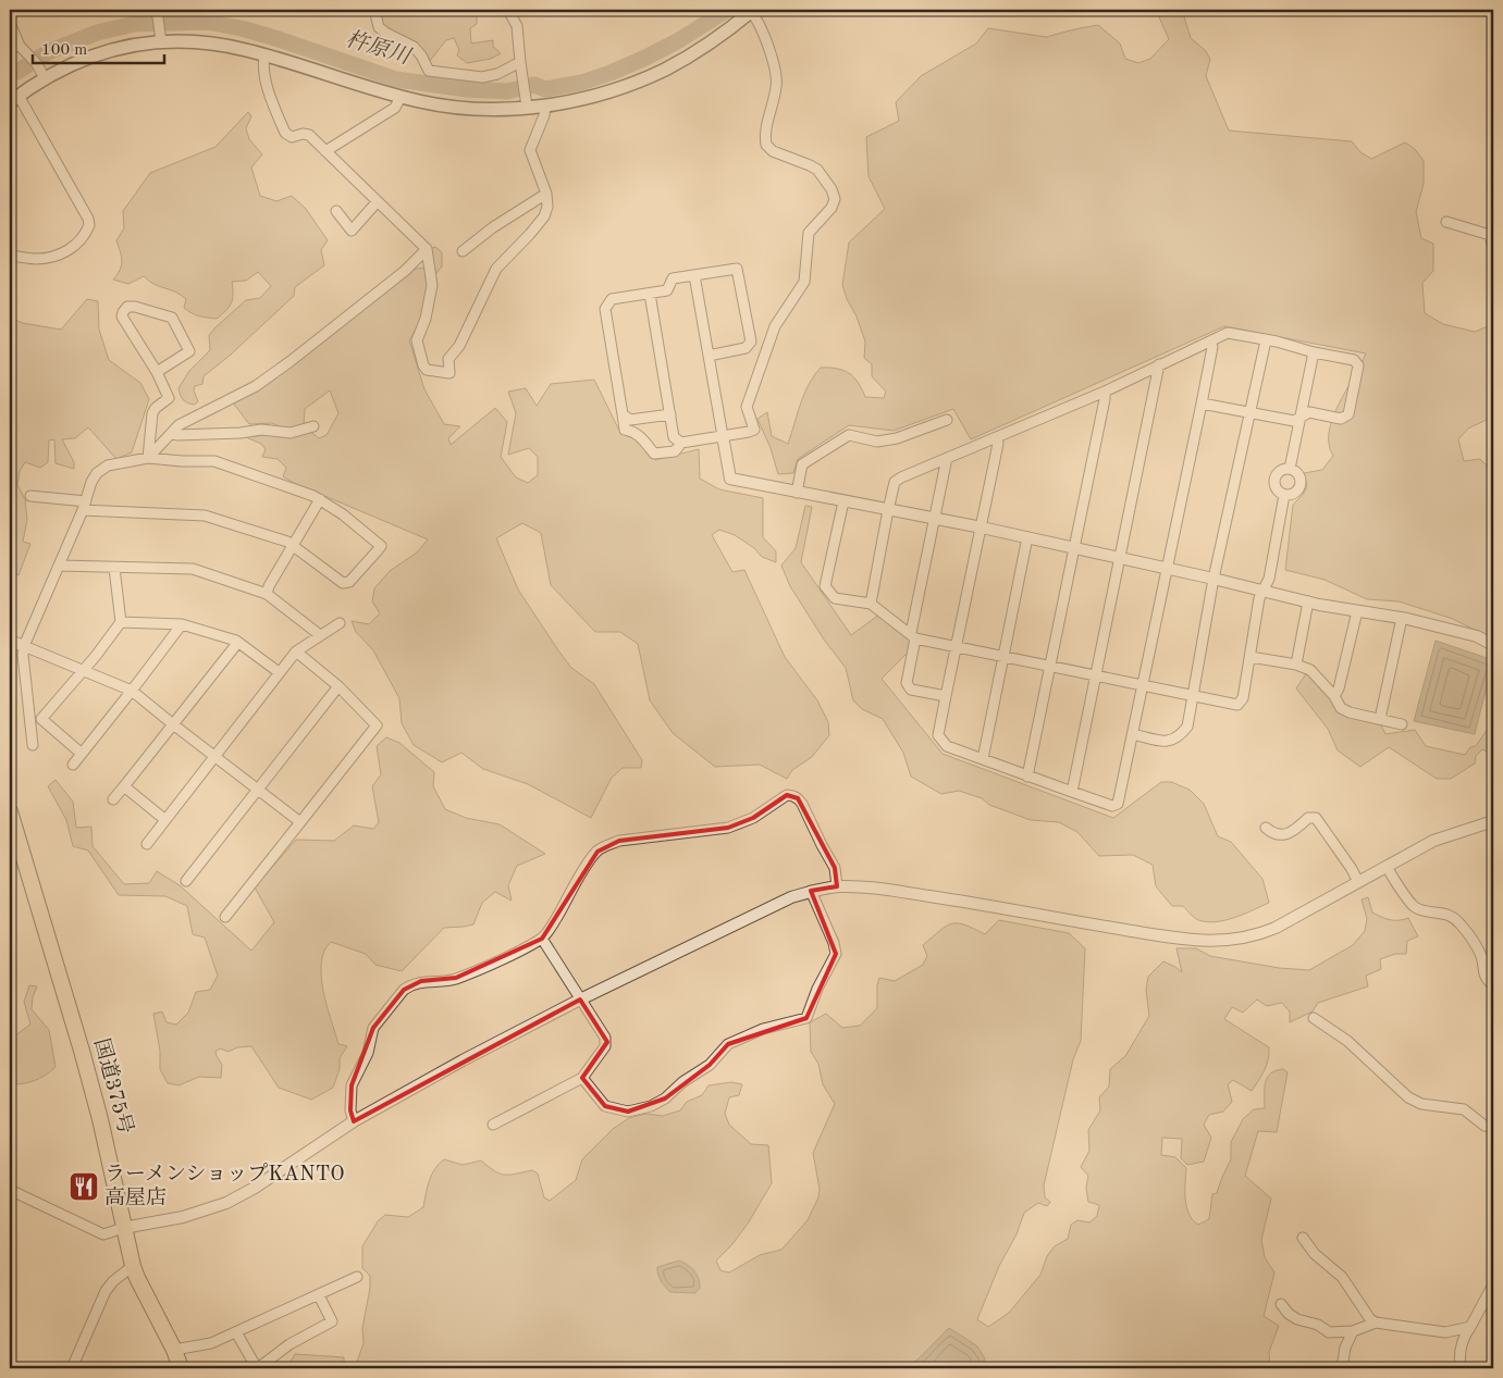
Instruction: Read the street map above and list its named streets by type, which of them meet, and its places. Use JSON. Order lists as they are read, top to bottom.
{
  "streets": {
    "highway": ["国道375号"]
  },
  "water": ["杵原川"],
  "places": {
    "restaurant": ["ラーメンショップKANTO 高屋店"]
  },
  "scale_bar": "100 m"
}
